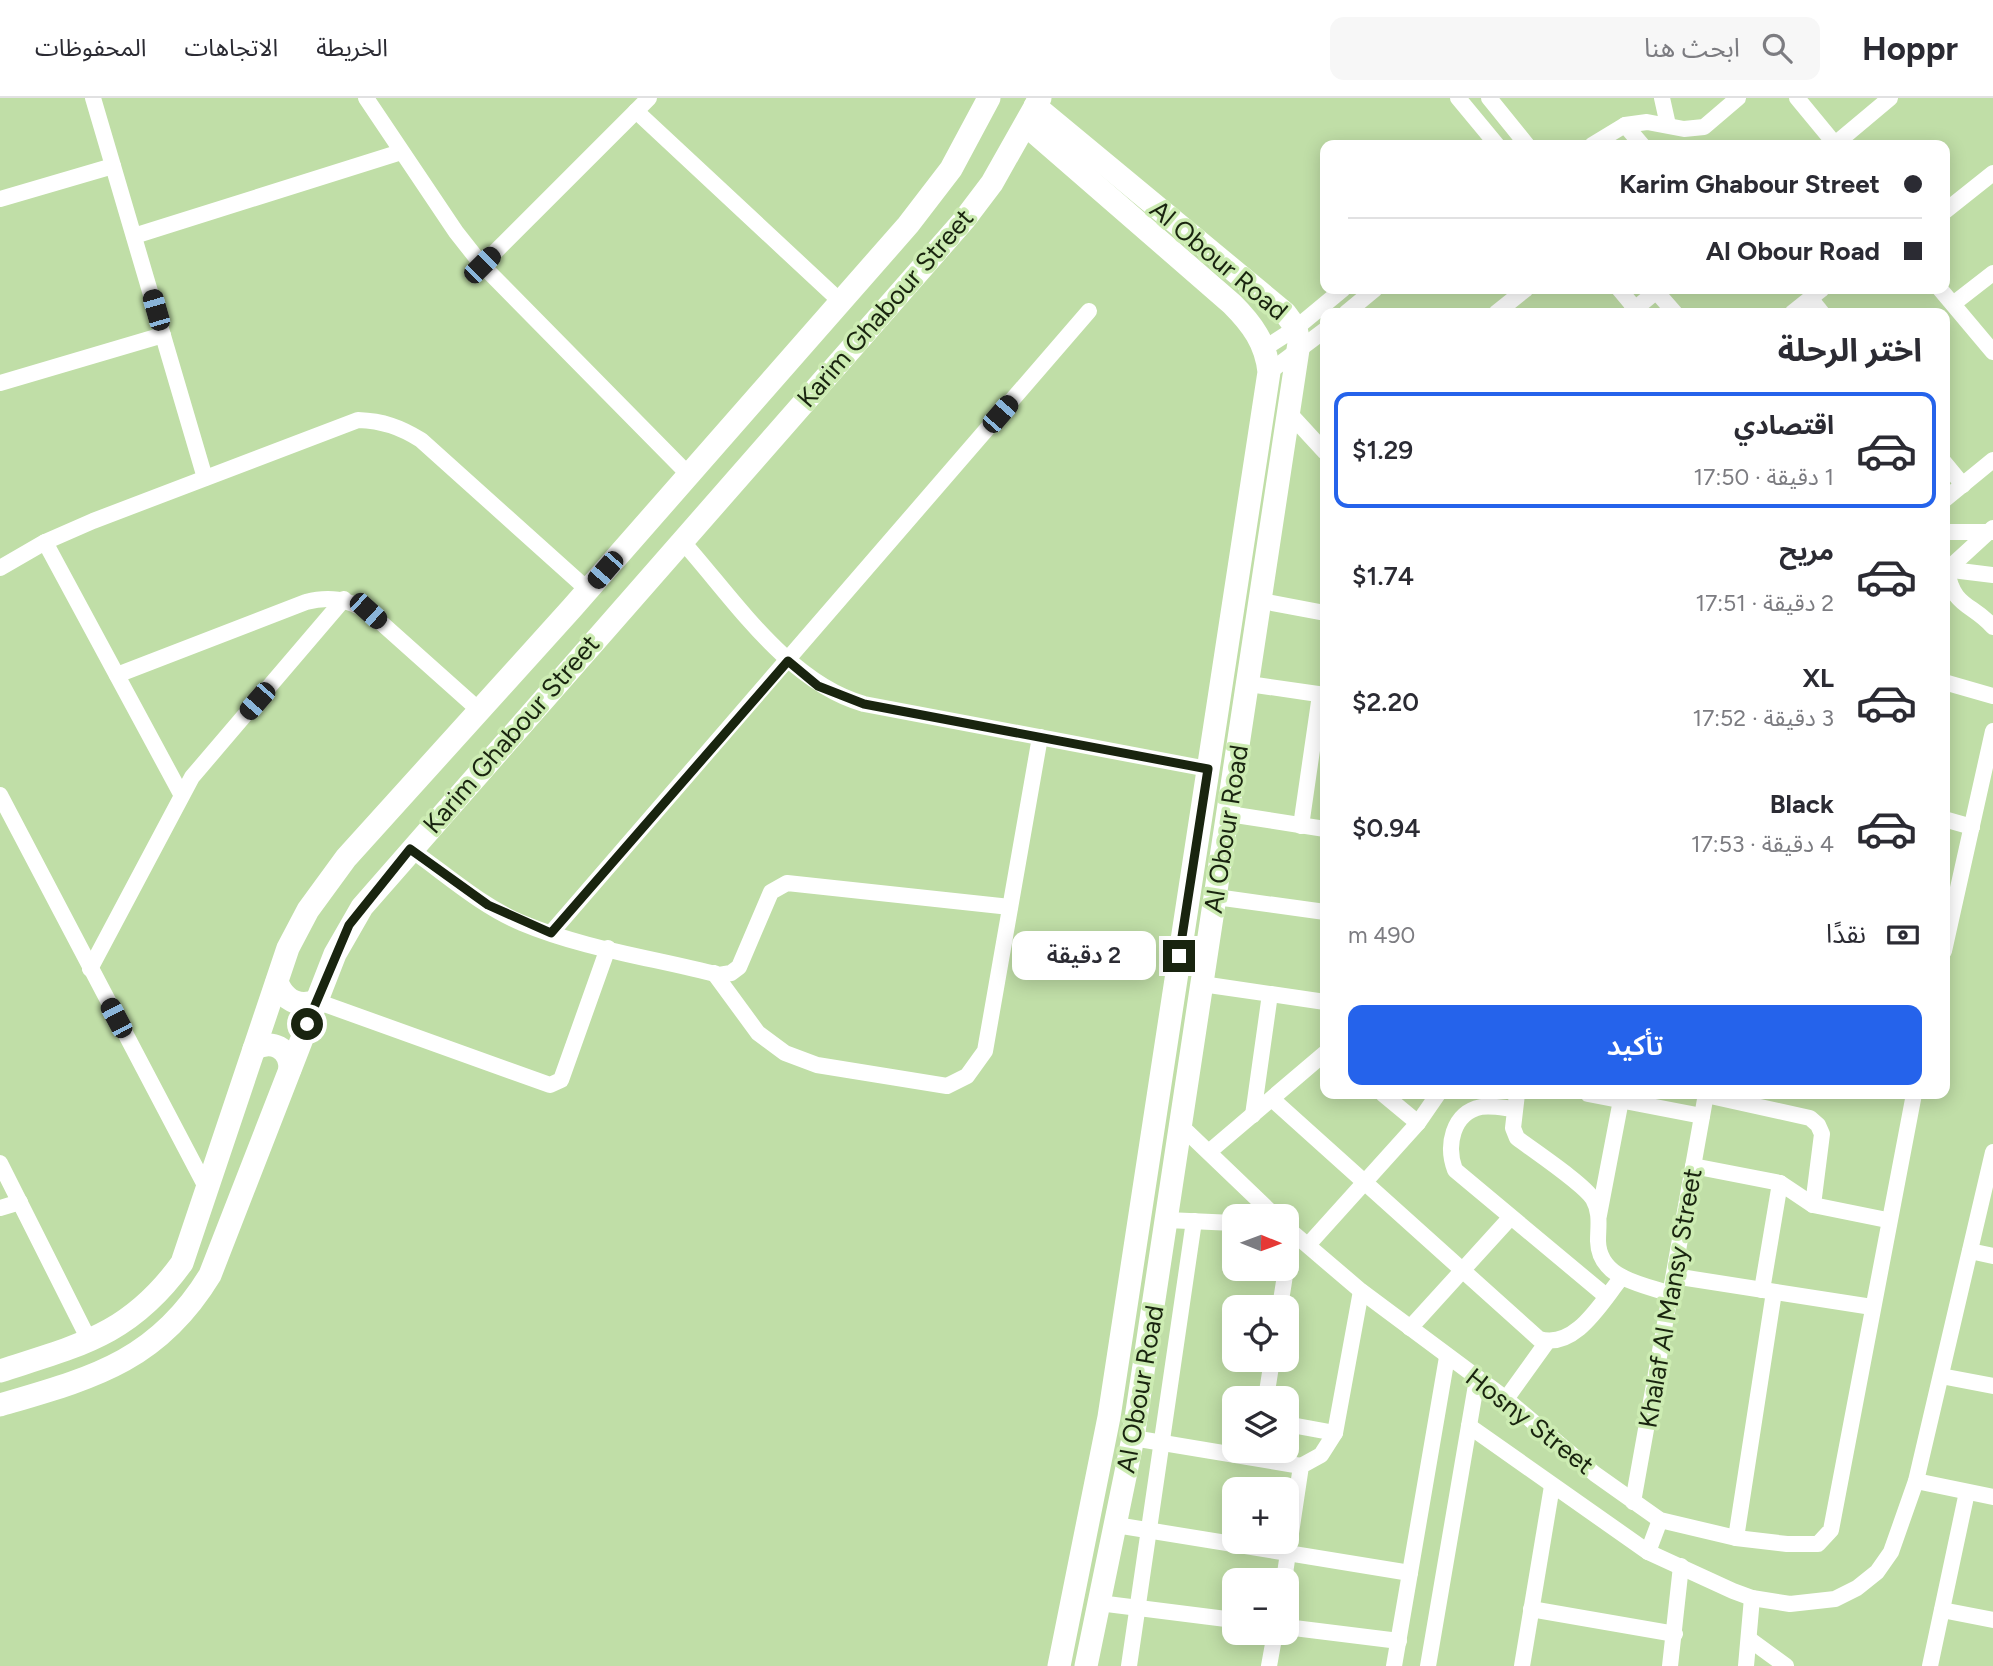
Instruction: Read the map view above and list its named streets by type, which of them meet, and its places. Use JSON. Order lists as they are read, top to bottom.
{
  "streets": {
    "street": [
      "Al Obour Road",
      "Karim Ghabour Street",
      "Khalaf Al Mansy Street",
      "Hosny Street"
    ]
  },
  "crossings": [
    ["Al Obour Road", "Karim Ghabour Street"],
    ["Khalaf Al Mansy Street", "Hosny Street"]
  ],
  "north": "right",
  "page": {
    "header": "Hoppr",
    "search": "ابحث هنا",
    "nav": ["الخريطة", "الاتجاهات", "المحفوظات"],
    "banner": ["Karim Ghabour Street", "Al Obour Road"],
    "heading": "اختر الرحلة",
    "list": [
      {
        "name": "اقتصادي",
        "note": "1 دقيقة · 17:50",
        "value": "$1.29"
      },
      {
        "name": "مريح",
        "note": "2 دقيقة · 17:51",
        "value": "$1.74"
      },
      {
        "name": "XL",
        "note": "3 دقيقة · 17:52",
        "value": "$2.20"
      },
      {
        "name": "Black",
        "note": "4 دقيقة · 17:53",
        "value": "$0.94"
      }
    ],
    "pay": ["نقدًا", "490 m"],
    "bubble": "2 دقيقة",
    "buttons": "تأكيد",
    "map_buttons": ["+", "−"]
  }
}
